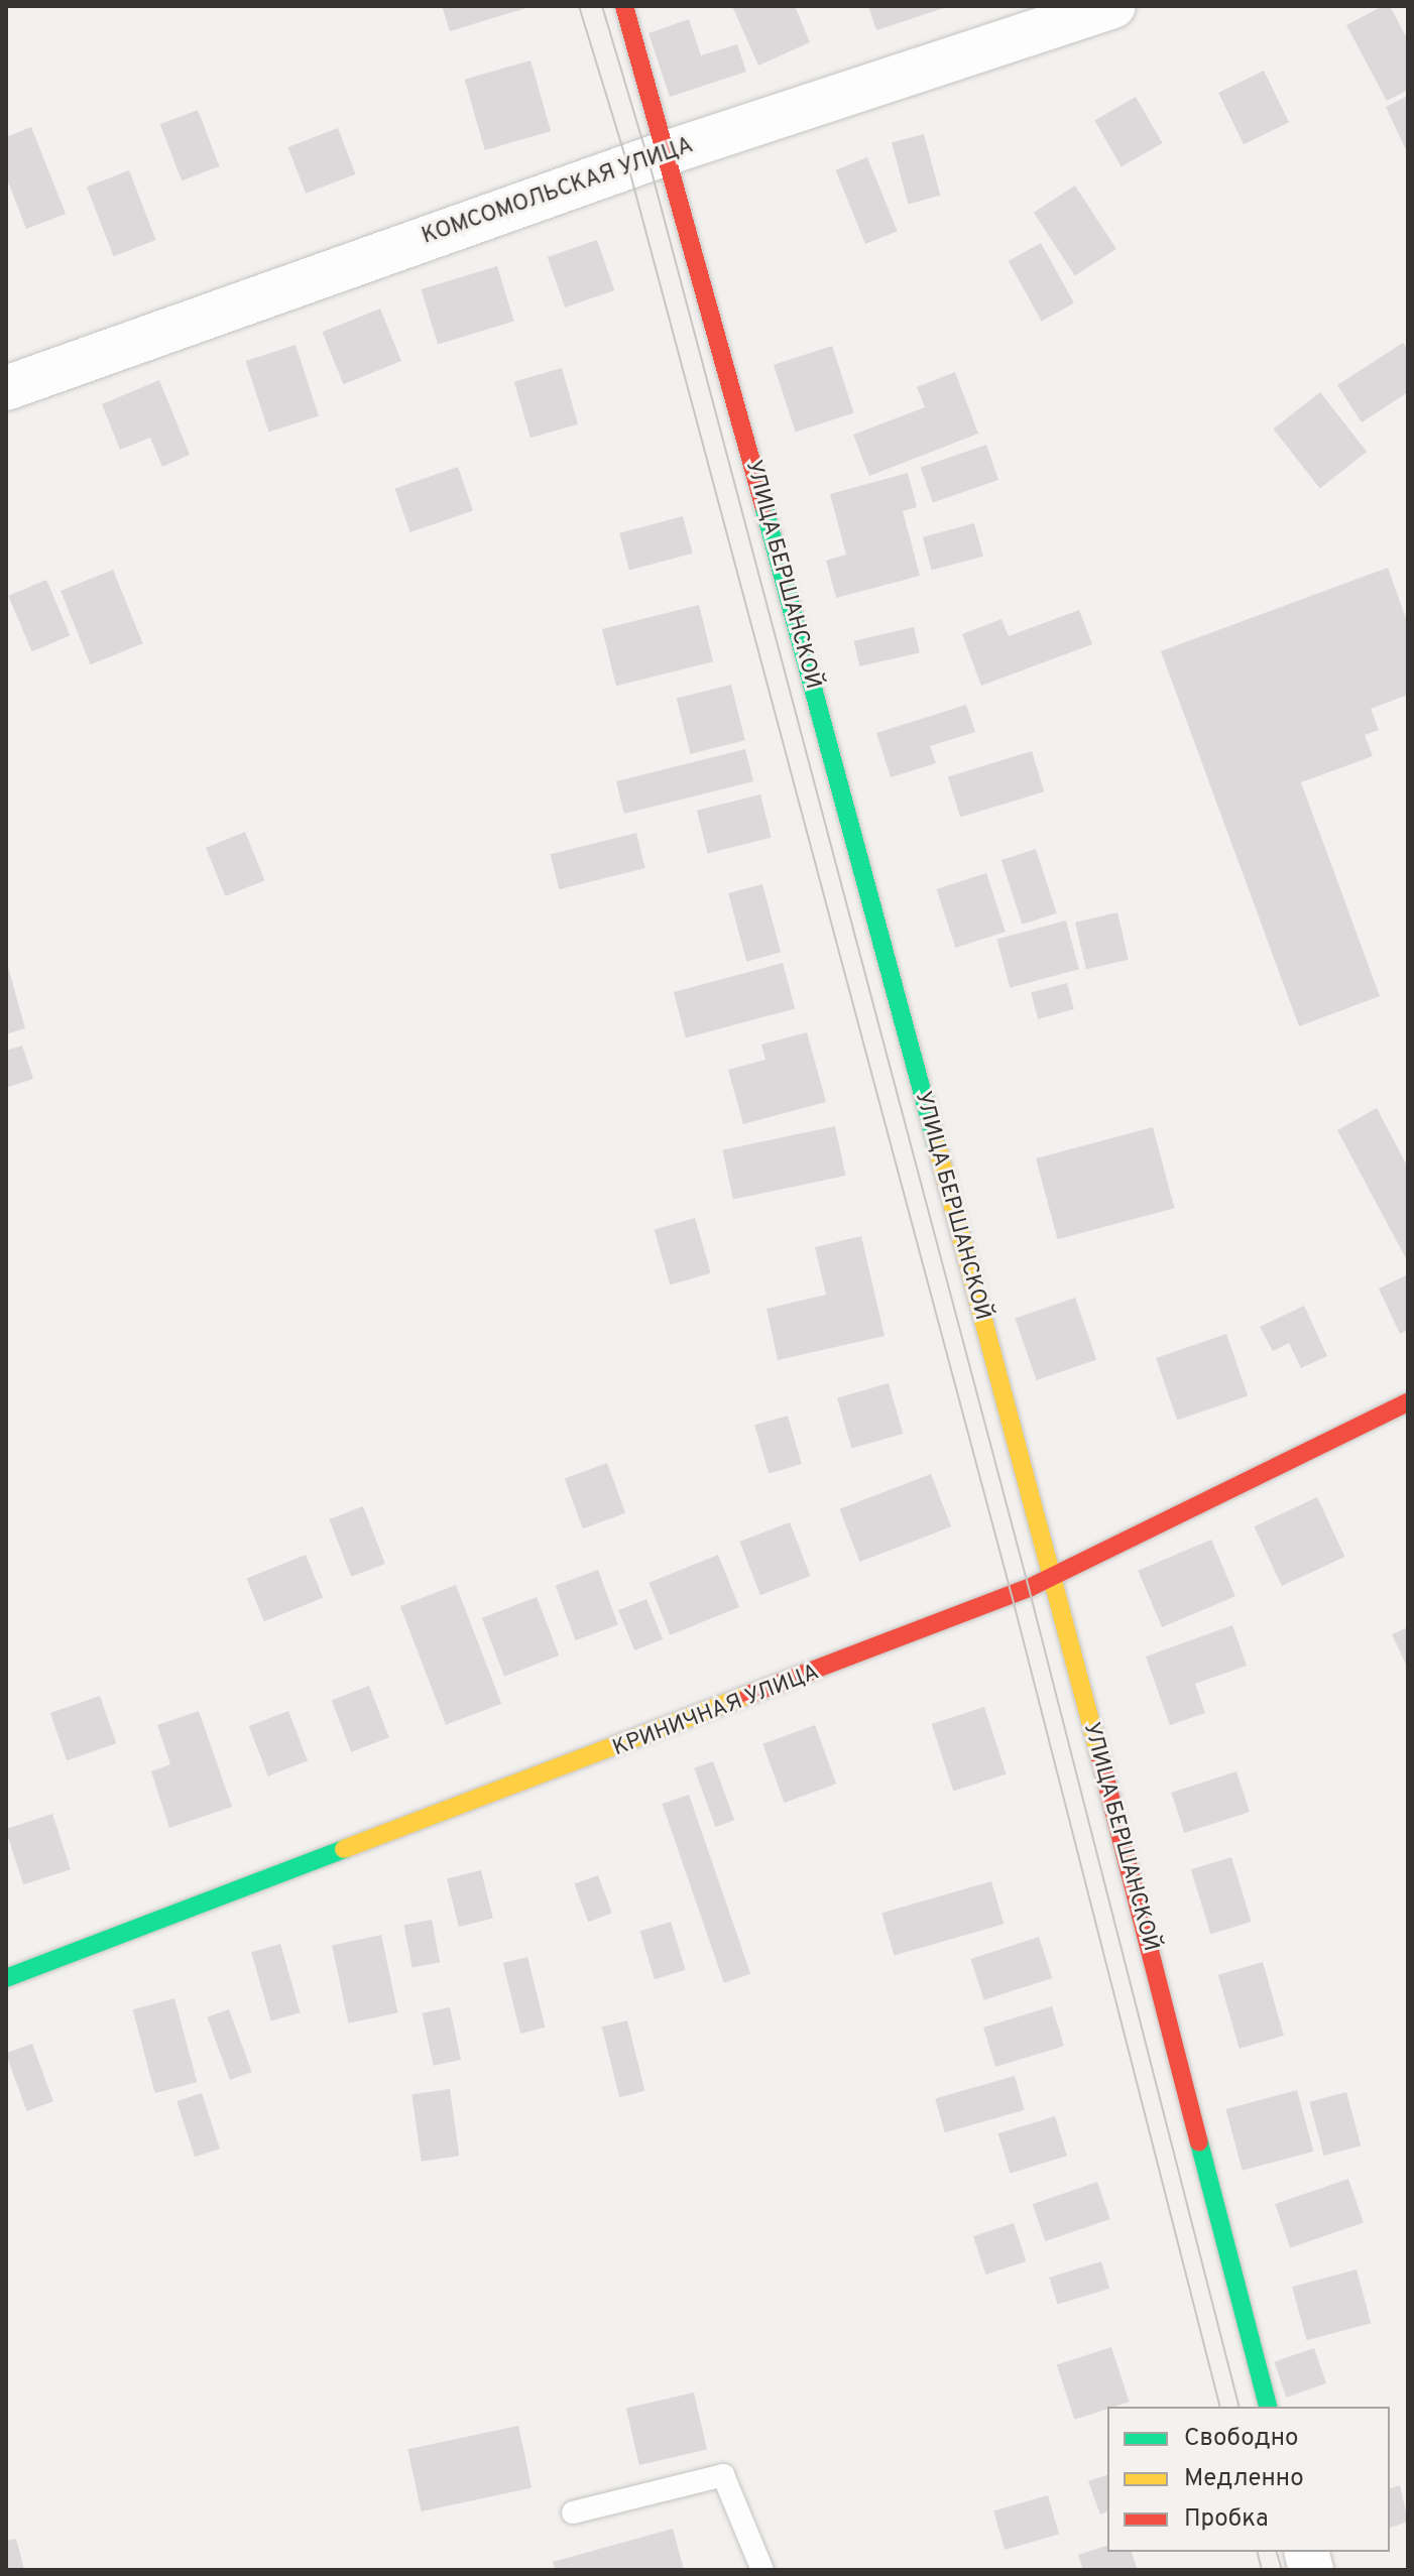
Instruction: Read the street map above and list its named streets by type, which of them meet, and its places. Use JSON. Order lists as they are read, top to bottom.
{
  "streets": {
    "street": ["КОМСОМОЛЬСКАЯ УЛИЦА", "УЛИЦА БЕРШАНСКОЙ", "КРИНИЧНАЯ УЛИЦА"]
  },
  "crossings": [
    ["КОМСОМОЛЬСКАЯ УЛИЦА", "УЛИЦА БЕРШАНСКОЙ"],
    ["УЛИЦА БЕРШАНСКОЙ", "КРИНИЧНАЯ УЛИЦА"]
  ],
  "legend": ["Свободно", "Медленно", "Пробка"]
}
